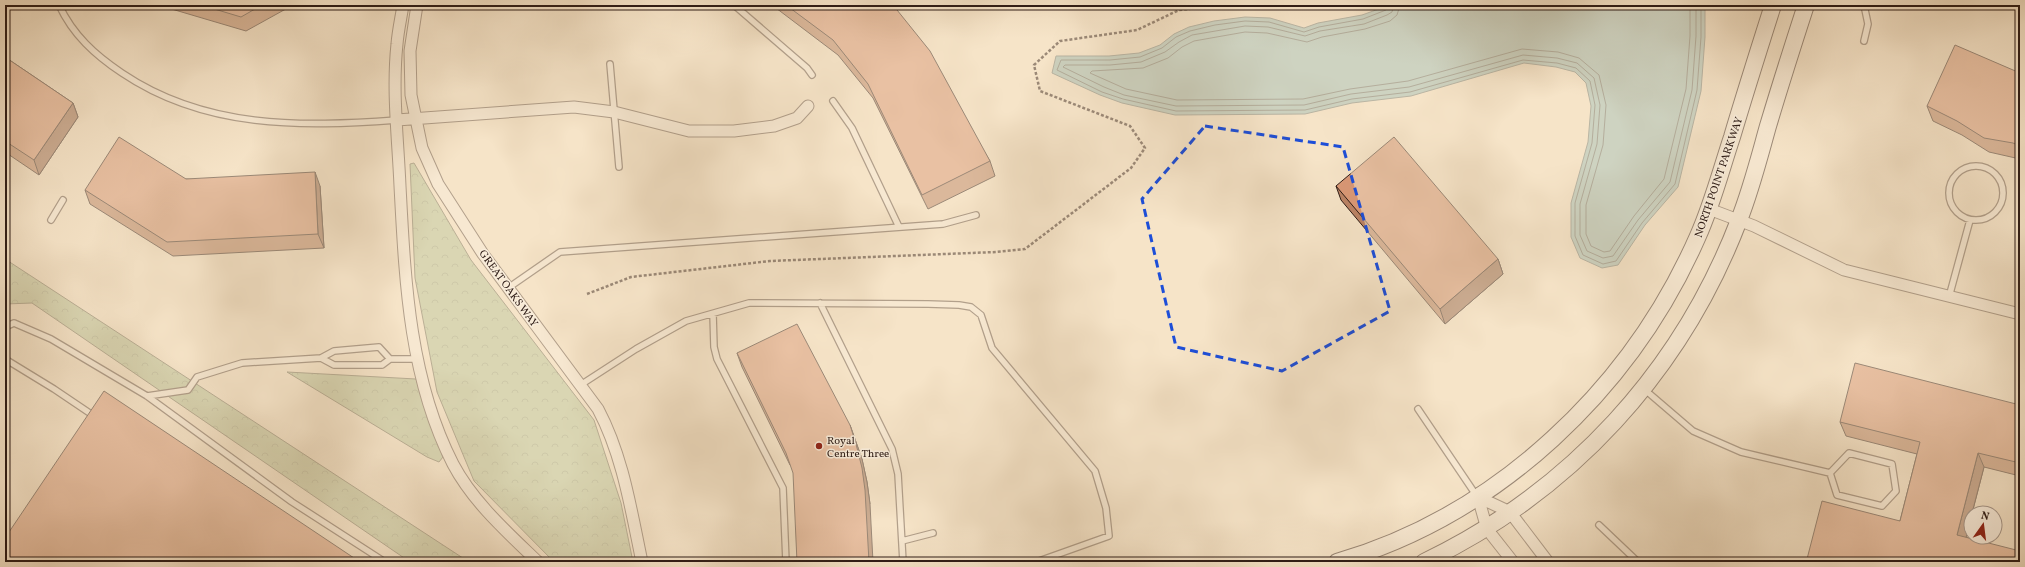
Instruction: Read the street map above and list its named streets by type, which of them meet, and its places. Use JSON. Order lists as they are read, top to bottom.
{
  "streets": {
    "street": ["NORTH POINT PARKWAY", "GREAT OAKS WAY"]
  },
  "places": ["Royal Centre Three"],
  "north": "top"
}
